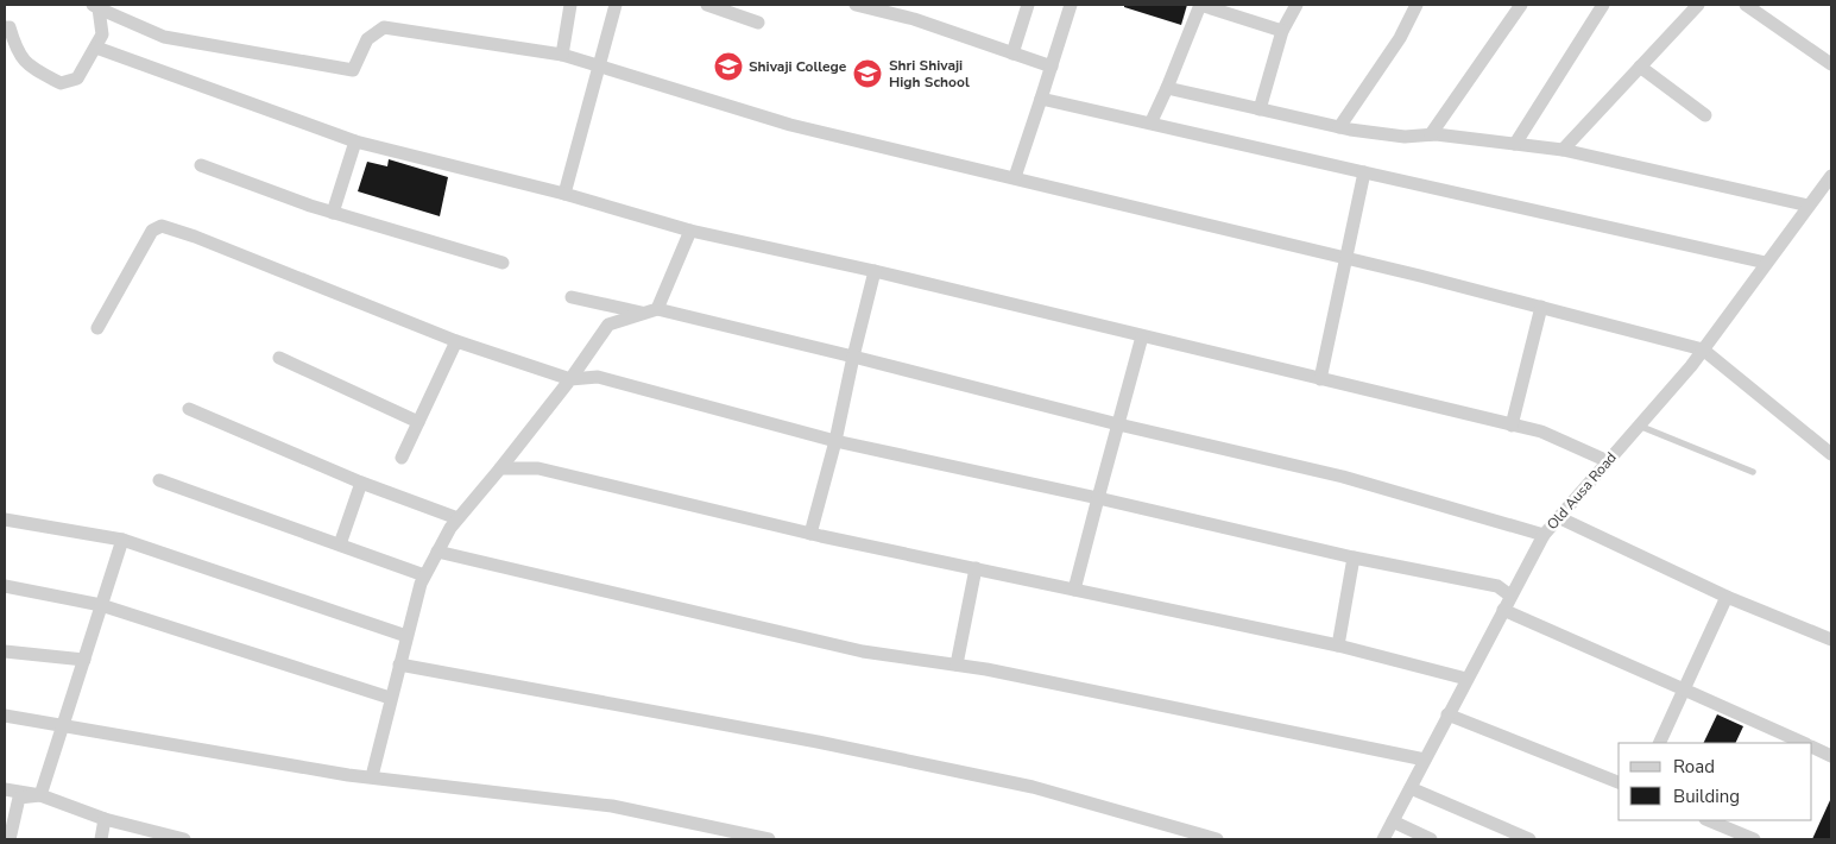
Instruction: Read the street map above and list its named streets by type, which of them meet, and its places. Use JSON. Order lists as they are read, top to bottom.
{
  "streets": {
    "street": ["Old Ausa Road"]
  },
  "places": {
    "school or university": ["Shivaji College", "Shri Shivaji High School"]
  },
  "legend": ["Road", "Building"]
}
